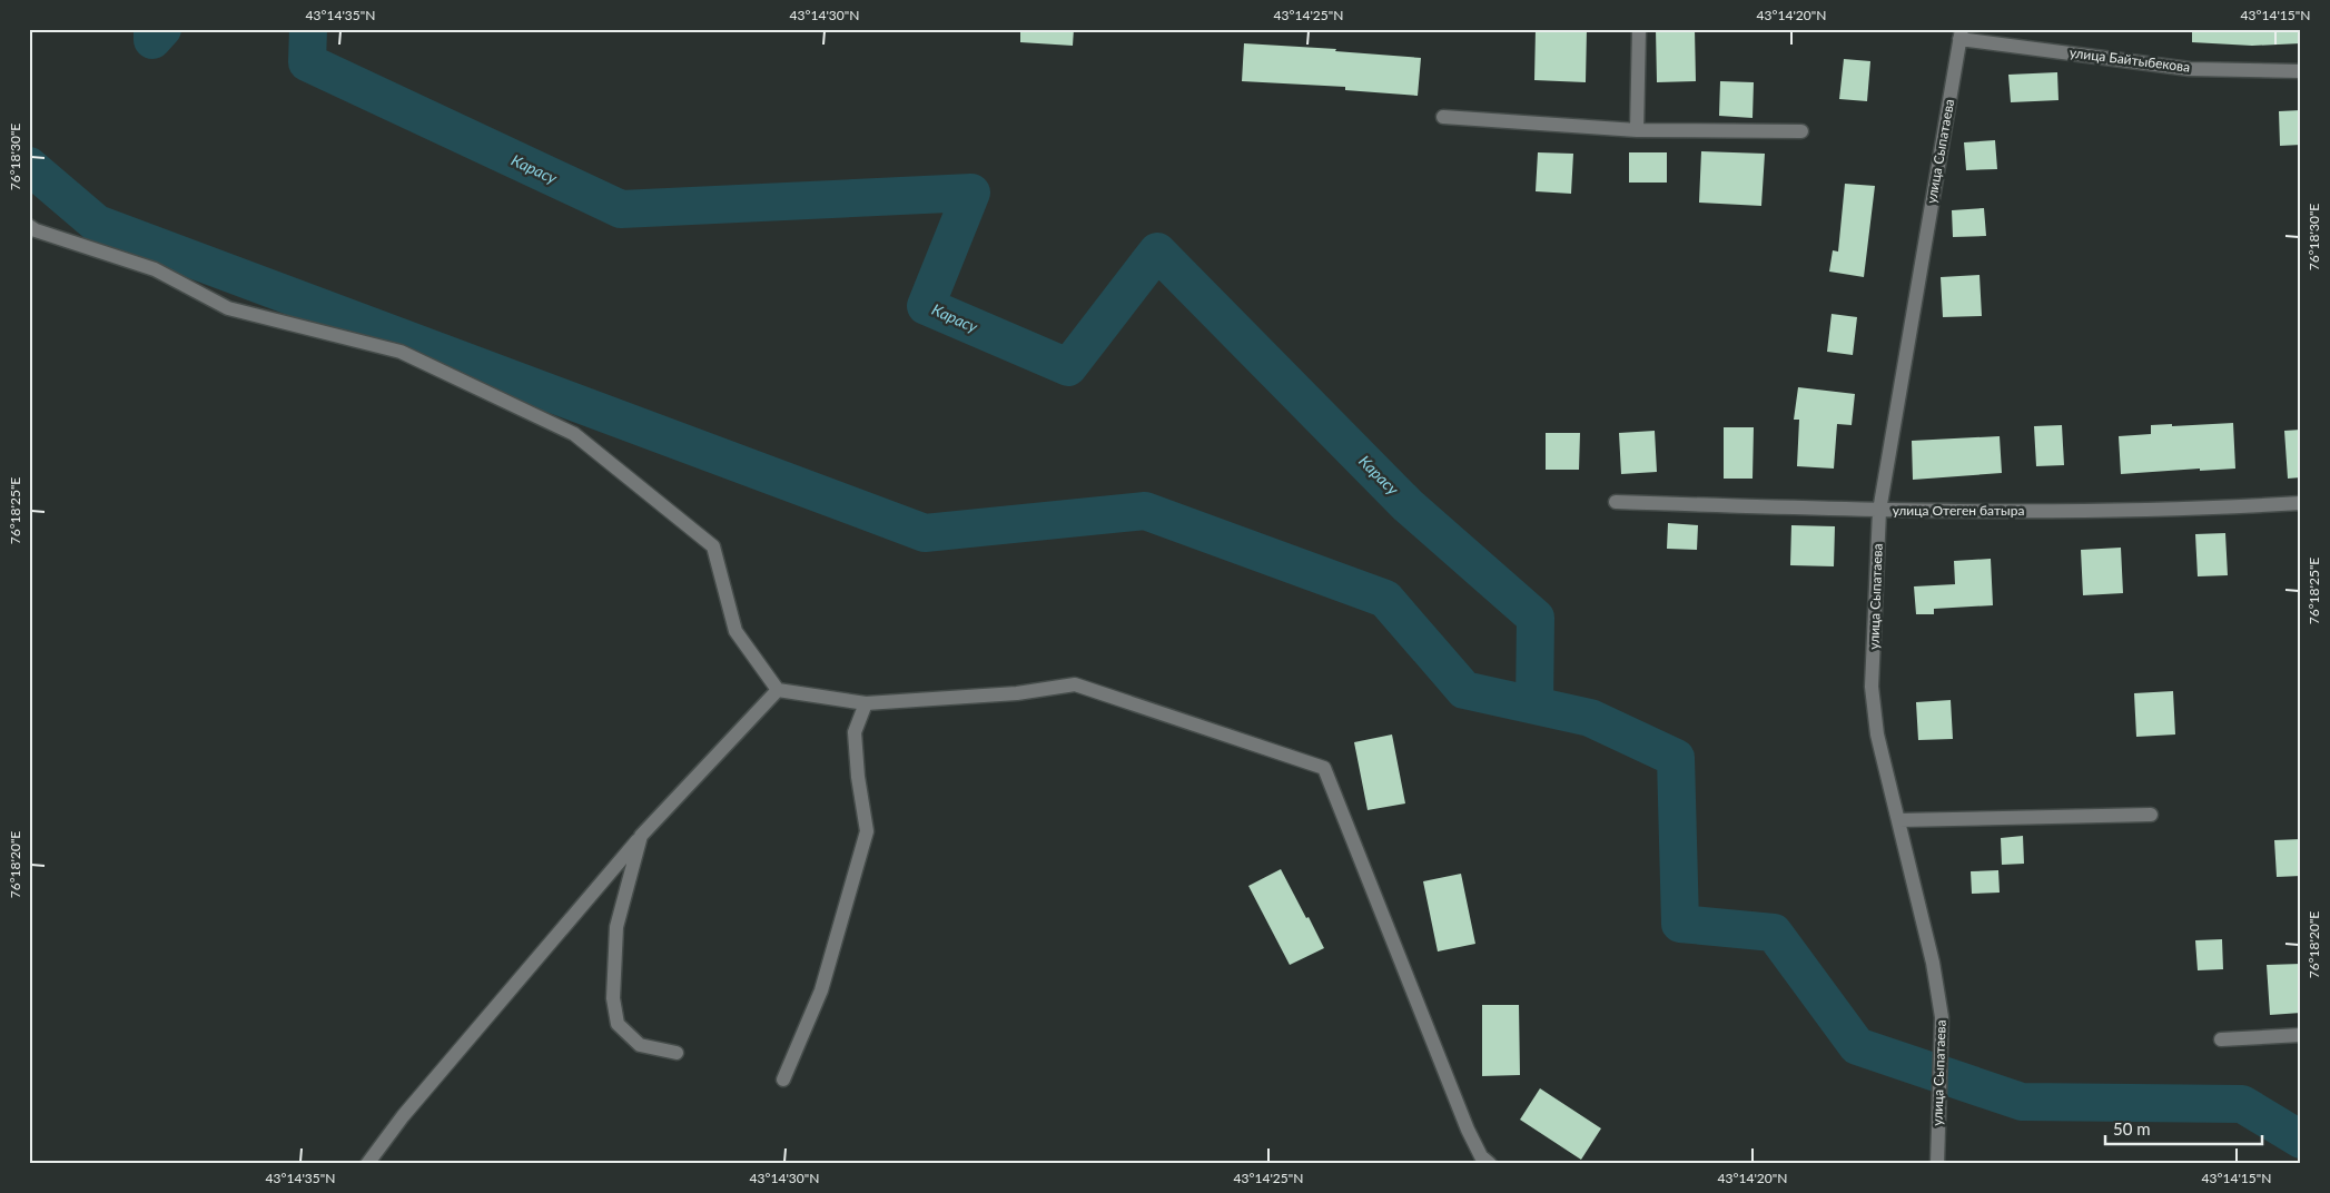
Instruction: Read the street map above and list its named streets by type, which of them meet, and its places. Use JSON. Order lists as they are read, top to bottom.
{
  "streets": {
    "street": ["улица Байтыбекова", "улица Сыпатаева", "улица Отеген батыра"]
  },
  "crossings": [
    ["улица Байтыбекова", "улица Сыпатаева"],
    ["улица Сыпатаева", "улица Отеген батыра"]
  ],
  "water": ["Карасу"],
  "scale_bar": "50 m",
  "coordinates": [
    "43°14'35\"N",
    "43°14'30\"N",
    "43°14'25\"N",
    "43°14'20\"N",
    "43°14'15\"N",
    "76°18'30\"E",
    "76°18'25\"E",
    "76°18'20\"E"
  ]
}
